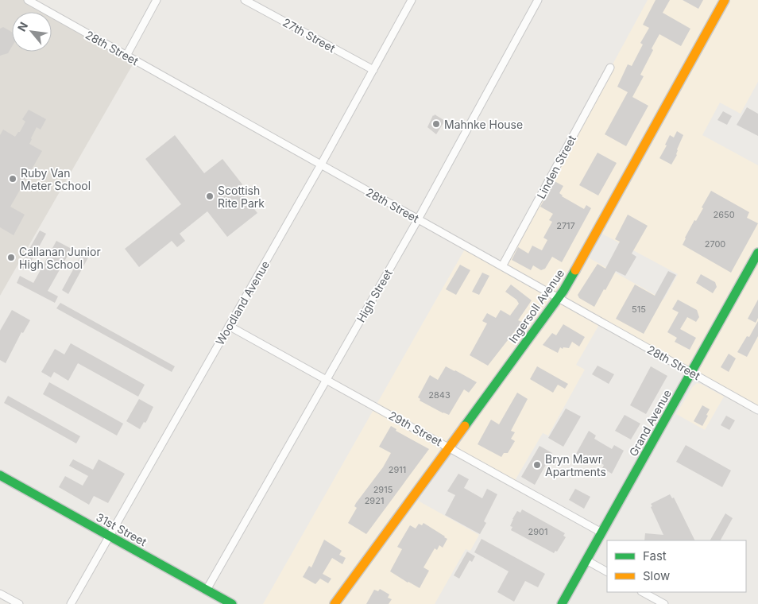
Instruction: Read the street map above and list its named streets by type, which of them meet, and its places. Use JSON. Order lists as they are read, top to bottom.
{
  "streets": {
    "main road": ["Ingersoll Avenue", "Grand Avenue", "31st Street"],
    "street": [
      "27th Street",
      "28th Street",
      "Linden Street",
      "High Street",
      "Woodland Avenue",
      "29th Street"
    ]
  },
  "crossings": [
    ["27th Street", "Woodland Avenue"],
    ["28th Street", "Linden Street"],
    ["28th Street", "High Street"],
    ["28th Street", "Woodland Avenue"],
    ["28th Street", "Ingersoll Avenue"],
    ["28th Street", "Grand Avenue"],
    ["High Street", "29th Street"],
    ["High Street", "31st Street"],
    ["Woodland Avenue", "29th Street"],
    ["Woodland Avenue", "31st Street"],
    ["Ingersoll Avenue", "29th Street"],
    ["Grand Avenue", "29th Street"]
  ],
  "places": [
    "Mahnke House",
    "Ruby Van Meter School",
    "Scottish Rite Park",
    "Callanan Junior High School",
    "Bryn Mawr Apartments"
  ],
  "house_numbers": [
    "2650",
    "2717",
    "2700",
    "515",
    "2843",
    "2911",
    "2915",
    "2921",
    "2901"
  ],
  "legend": ["Fast", "Slow"],
  "north": "top left"
}
